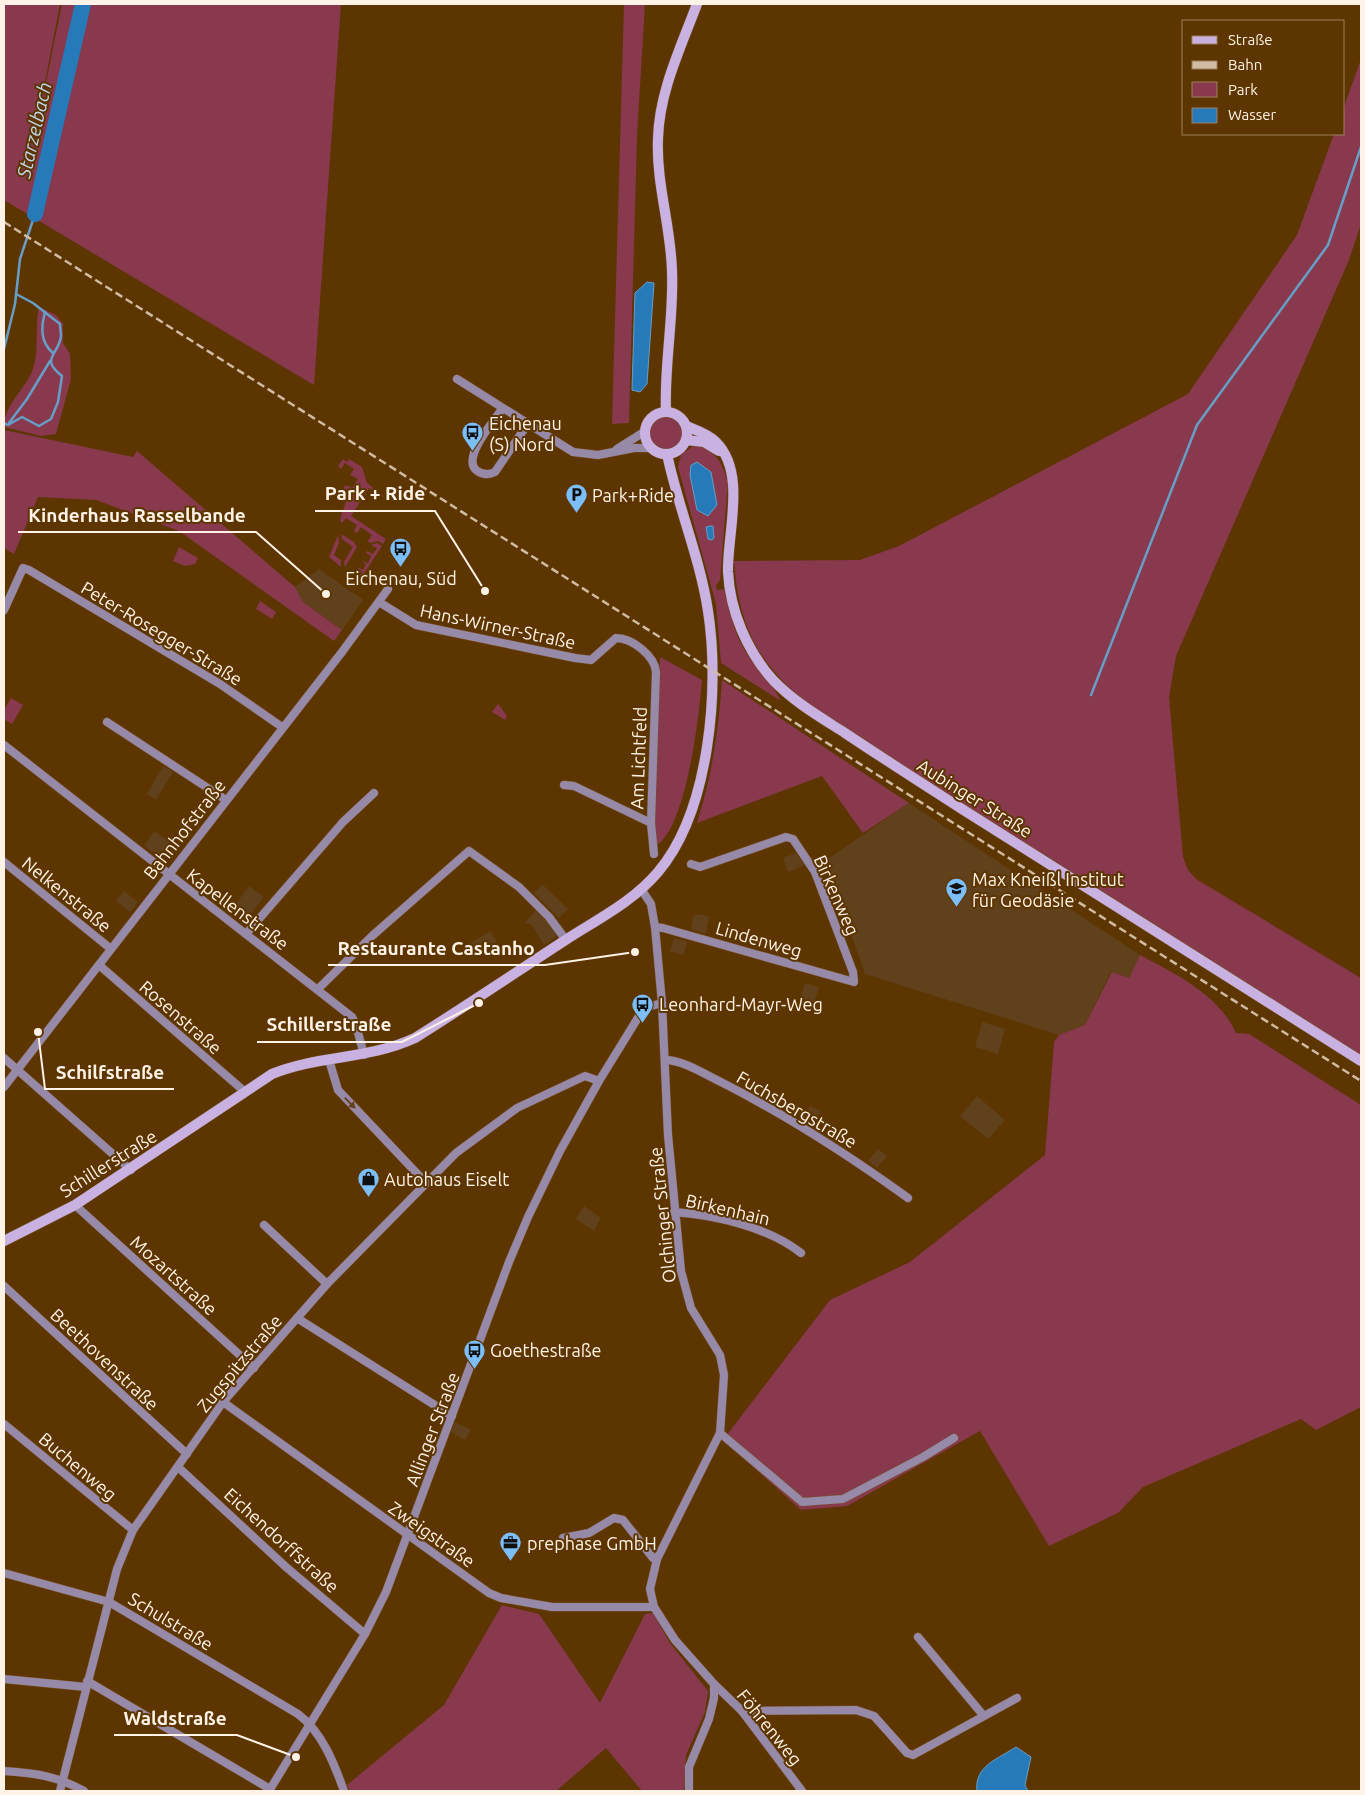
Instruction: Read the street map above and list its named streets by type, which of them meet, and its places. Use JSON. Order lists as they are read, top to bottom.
{
  "streets": {
    "main road": ["Aubinger Straße", "Schillerstraße"],
    "street": [
      "Hans-Wirner-Straße",
      "Peter-Rosegger-Straße",
      "Am Lichtfeld",
      "Bahnhofstraße",
      "Nelkenstraße",
      "Birkenweg",
      "Kapellenstraße",
      "Lindenweg",
      "Rosenstraße",
      "Fuchsbergstraße",
      "Birkenhain",
      "Olchinger Straße",
      "Mozartstraße",
      "Beethovenstraße",
      "Zugspitzstraße",
      "Allinger Straße",
      "Buchenweg",
      "Zweigstraße",
      "Eichendorffstraße",
      "Schulstraße",
      "Föhrenweg"
    ]
  },
  "crossings": [
    ["Hans-Wirner-Straße", "Am Lichtfeld"],
    ["Hans-Wirner-Straße", "Bahnhofstraße"],
    ["Peter-Rosegger-Straße", "Bahnhofstraße"],
    ["Aubinger Straße", "Schillerstraße"],
    ["Bahnhofstraße", "Nelkenstraße"],
    ["Bahnhofstraße", "Kapellenstraße"],
    ["Bahnhofstraße", "Rosenstraße"],
    ["Birkenweg", "Lindenweg"],
    ["Kapellenstraße", "Schillerstraße"],
    ["Lindenweg", "Olchinger Straße"],
    ["Rosenstraße", "Schillerstraße"],
    ["Fuchsbergstraße", "Olchinger Straße"],
    ["Schillerstraße", "Olchinger Straße"],
    ["Schillerstraße", "Mozartstraße"],
    ["Birkenhain", "Olchinger Straße"],
    ["Olchinger Straße", "Allinger Straße"],
    ["Olchinger Straße", "Zweigstraße"],
    ["Olchinger Straße", "Föhrenweg"],
    ["Mozartstraße", "Zugspitzstraße"],
    ["Beethovenstraße", "Zugspitzstraße"],
    ["Zugspitzstraße", "Allinger Straße"],
    ["Zugspitzstraße", "Buchenweg"],
    ["Zugspitzstraße", "Zweigstraße"],
    ["Zugspitzstraße", "Eichendorffstraße"],
    ["Zugspitzstraße", "Schulstraße"],
    ["Allinger Straße", "Zweigstraße"],
    ["Allinger Straße", "Eichendorffstraße"],
    ["Allinger Straße", "Schulstraße"]
  ],
  "water": ["Starzelbach"],
  "places": {
    "bus stop": [
      "Eichenau (S) Nord",
      "Eichenau, Süd",
      "Leonhard-Mayr-Weg",
      "Goethestraße"
    ],
    "parking": ["Park+Ride"],
    "other": [
      "Park + Ride",
      "Kinderhaus Rasselbande",
      "Restaurante Castanho",
      "Schillerstraße",
      "Schilfstraße",
      "Waldstraße"
    ],
    "school or university": ["Max Kneißl Institut für Geodäsie"],
    "shop": ["Autohaus Eiselt"],
    "office": ["prephase GmbH"]
  },
  "legend": [
    "Straße",
    "Bahn",
    "Park",
    "Wasser"
  ]
}
